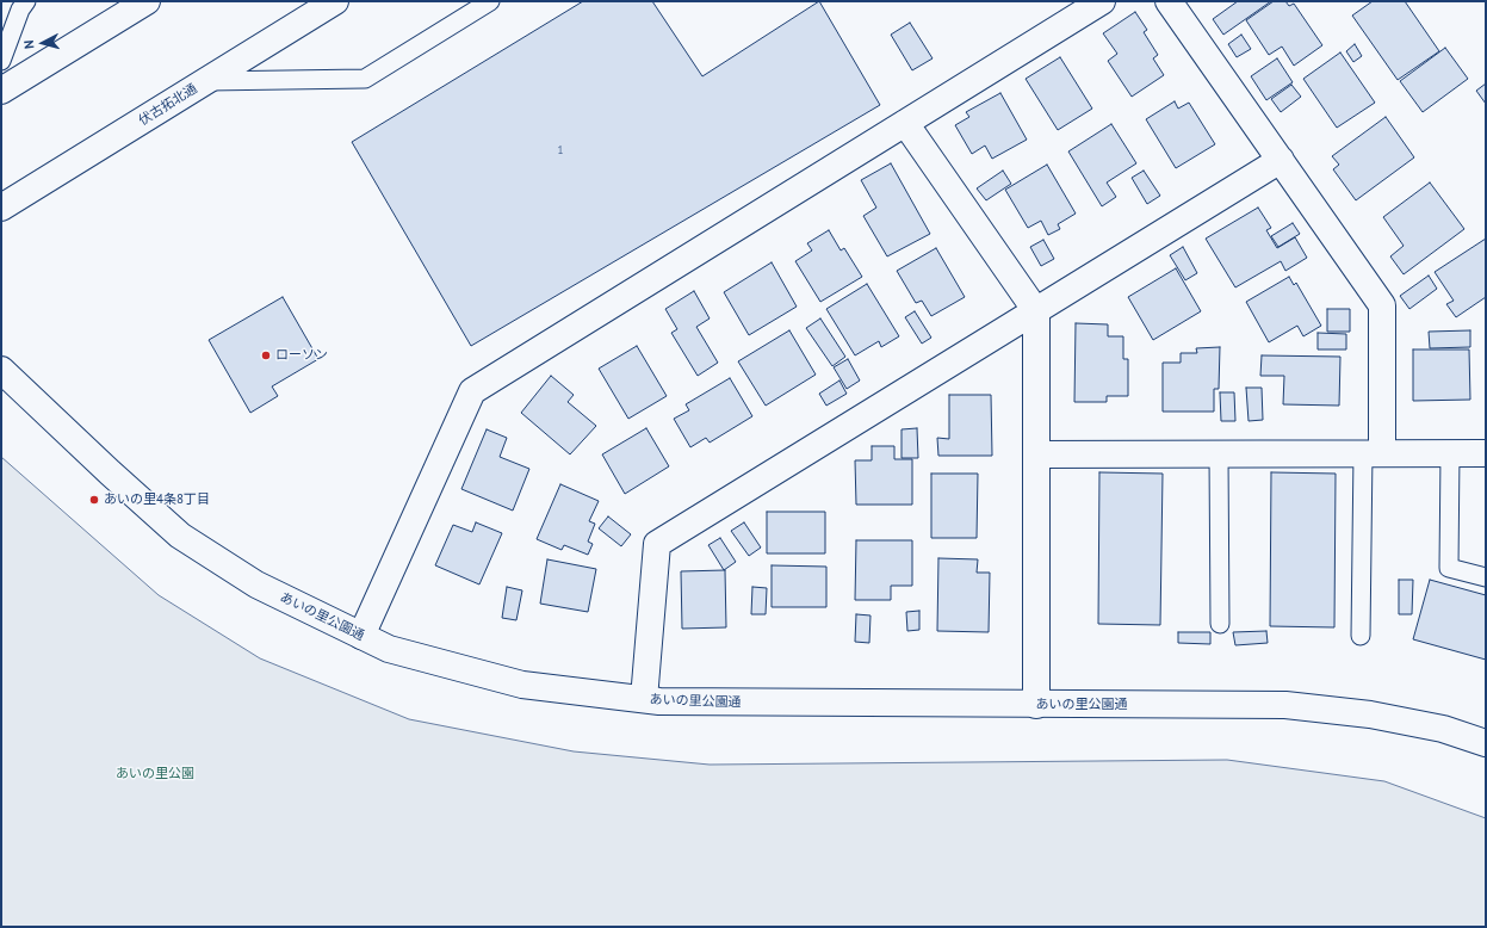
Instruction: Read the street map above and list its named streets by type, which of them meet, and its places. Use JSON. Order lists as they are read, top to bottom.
{
  "streets": {
    "street": ["伏古拓北通", "あいの里公園通"]
  },
  "parks": ["あいの里公園"],
  "places": ["ローソン", "あいの里4条8丁目"],
  "house_numbers": ["1"],
  "north": "left"
}
